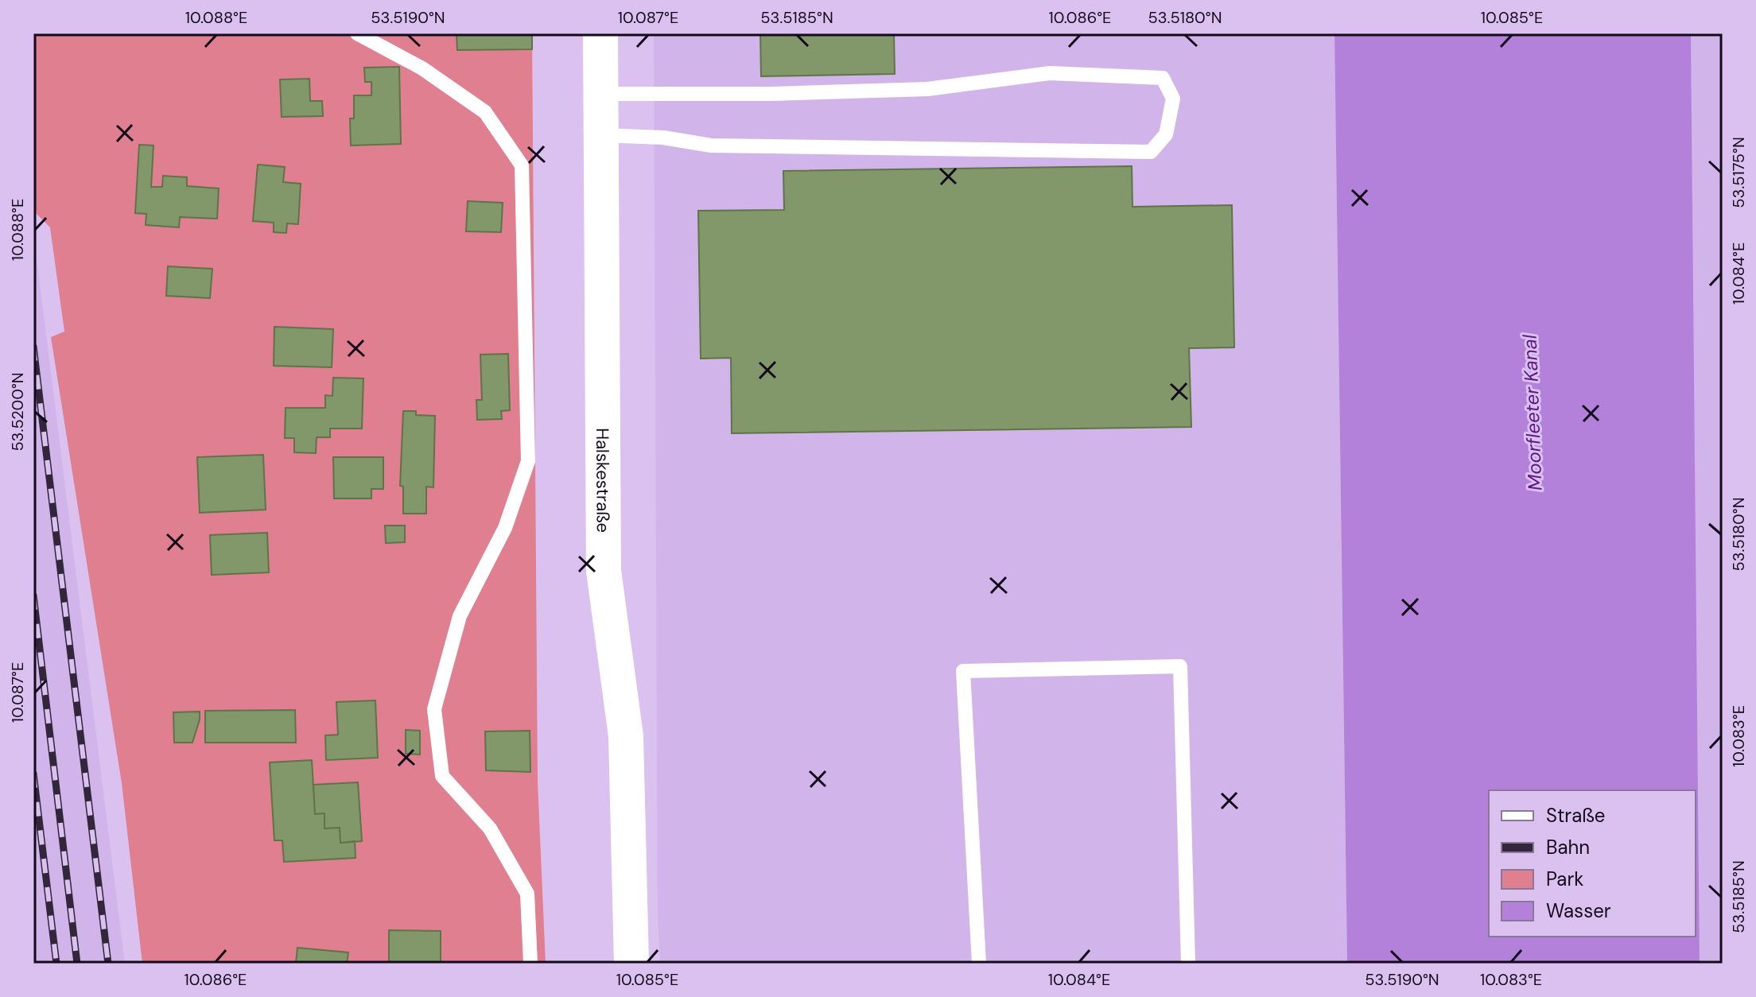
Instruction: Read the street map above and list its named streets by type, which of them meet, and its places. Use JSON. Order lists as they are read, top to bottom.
{
  "streets": {
    "street": ["Halskestraße"]
  },
  "water": ["Moorfleeter Kanal"],
  "legend": [
    "Straße",
    "Bahn",
    "Park",
    "Wasser"
  ],
  "coordinates": [
    "10.088°E",
    "53.5190°N",
    "10.087°E",
    "53.5185°N",
    "10.086°E",
    "53.5180°N",
    "10.085°E",
    "53.5175°N",
    "10.084°E",
    "53.5200°N",
    "10.083°E"
  ]
}
